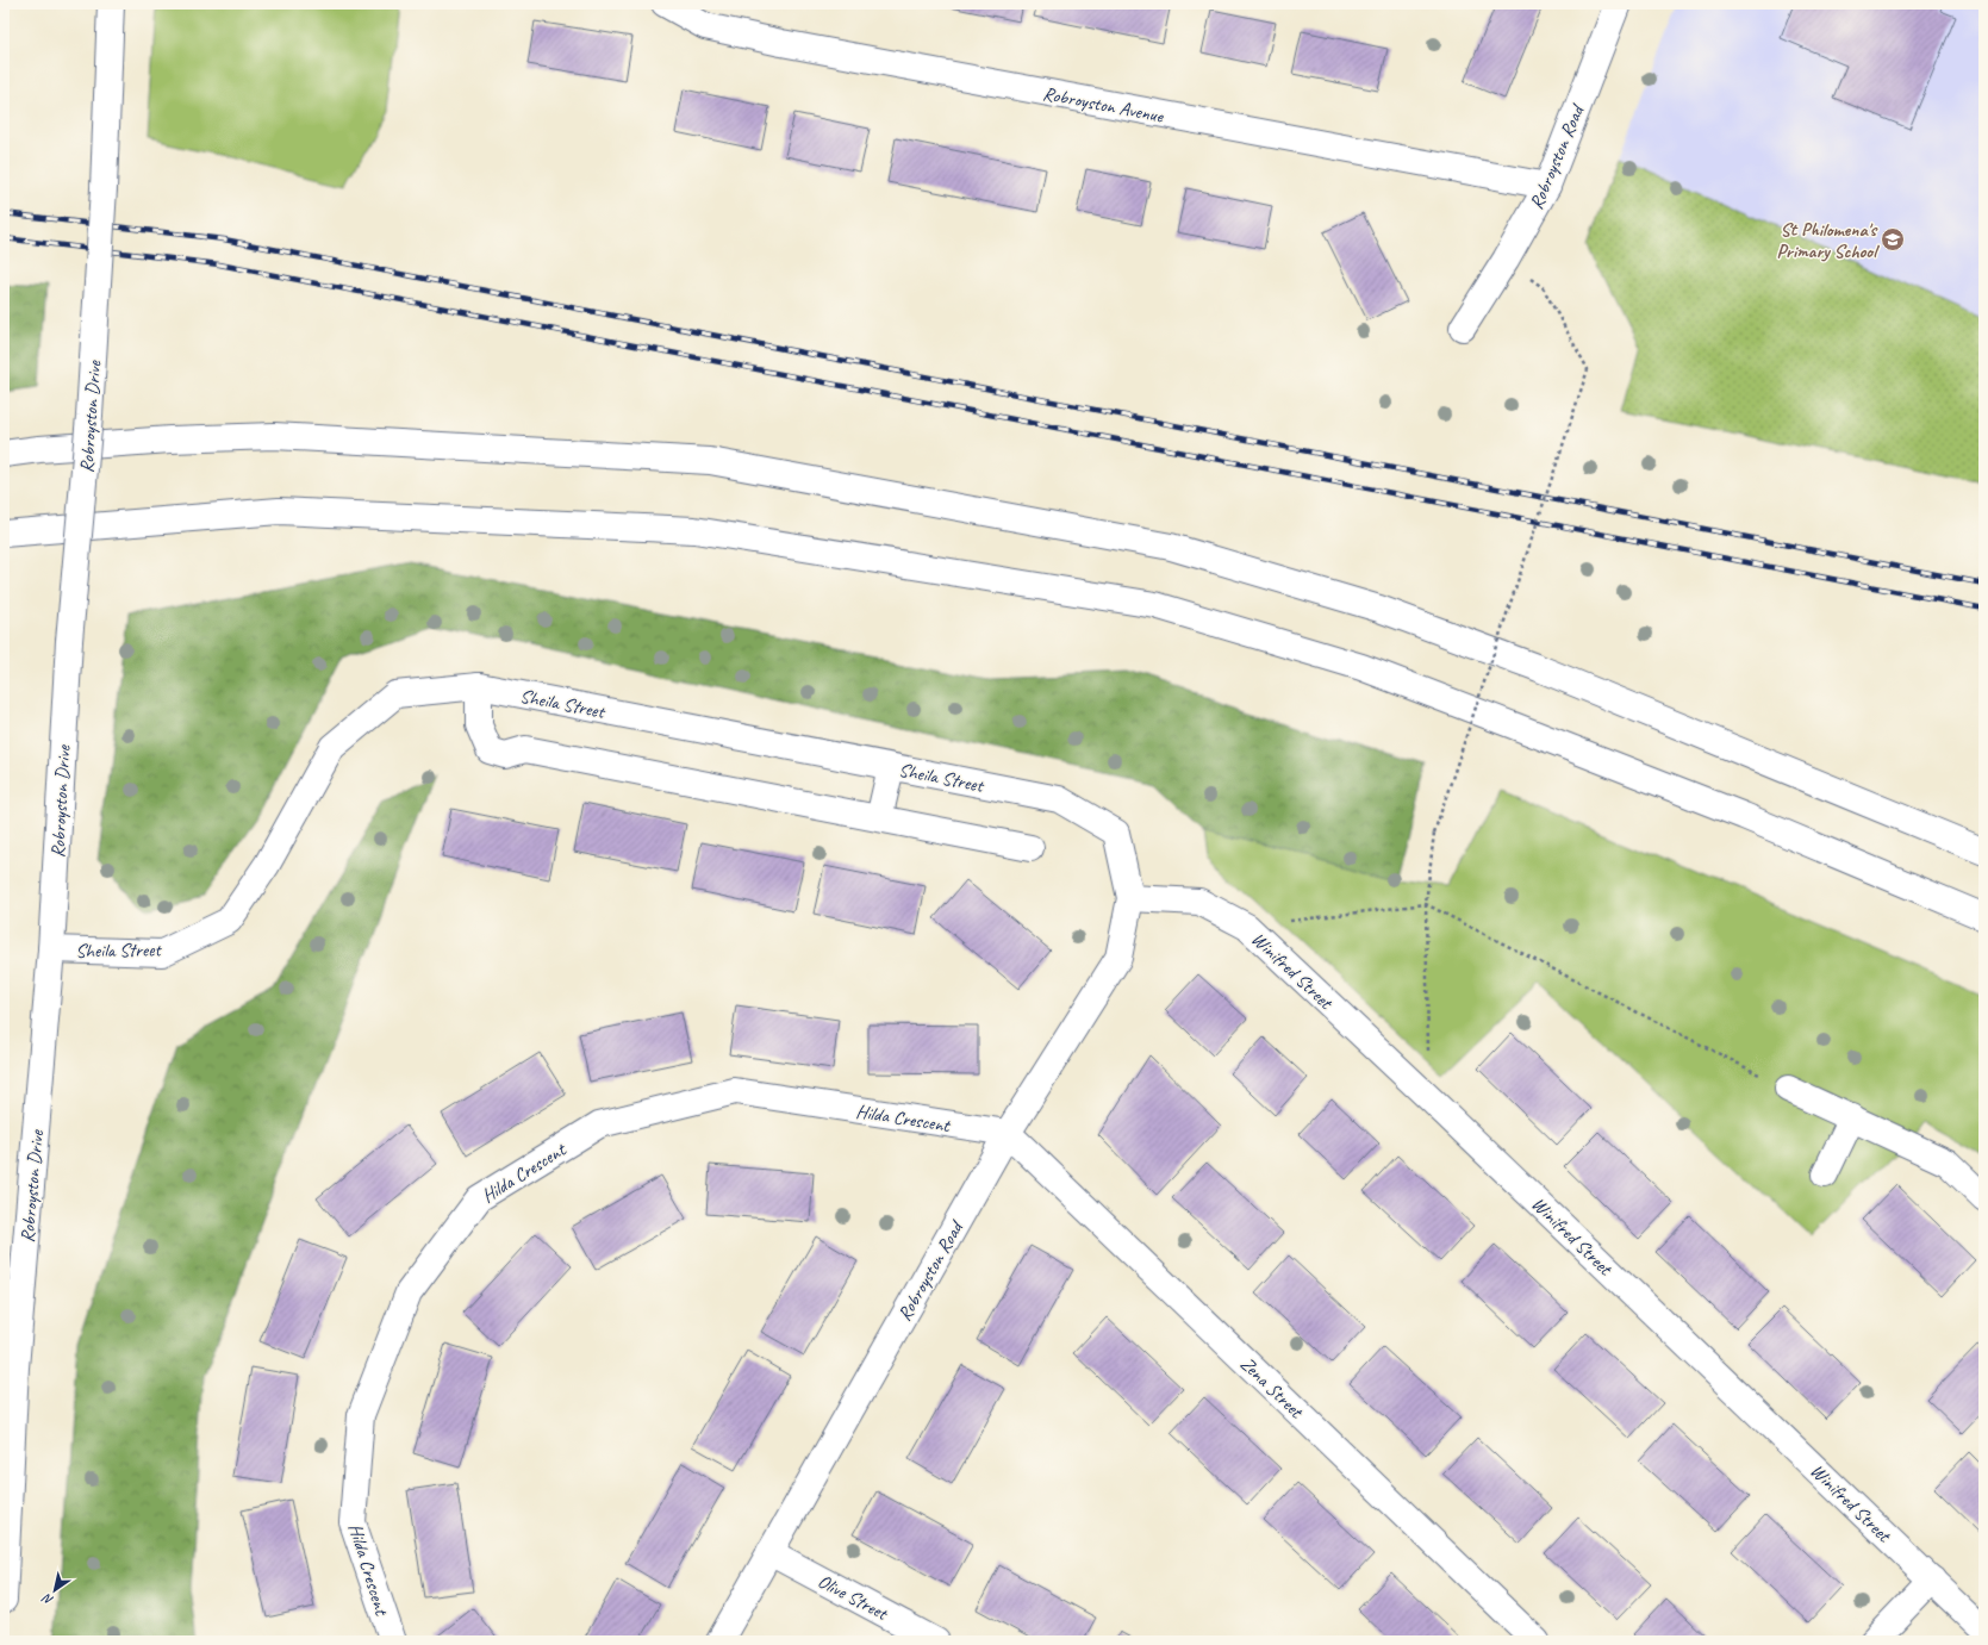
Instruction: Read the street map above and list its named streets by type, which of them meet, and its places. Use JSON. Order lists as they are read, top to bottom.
{
  "streets": {
    "main road": [
      "Robroyston Avenue",
      "Robroyston Road",
      "Robroyston Drive",
      "Sheila Street",
      "Winifred Street",
      "Hilda Crescent",
      "Zena Street",
      "Olive Street"
    ]
  },
  "crossings": [
    ["Robroyston Avenue", "Robroyston Road"],
    ["Robroyston Road", "Sheila Street"],
    ["Robroyston Road", "Winifred Street"],
    ["Robroyston Road", "Hilda Crescent"],
    ["Robroyston Road", "Zena Street"],
    ["Robroyston Road", "Olive Street"],
    ["Robroyston Drive", "Sheila Street"],
    ["Sheila Street", "Winifred Street"],
    ["Hilda Crescent", "Zena Street"]
  ],
  "places": {
    "school or university": ["St Philomena's Primary School"]
  },
  "north": "bottom left"
}
